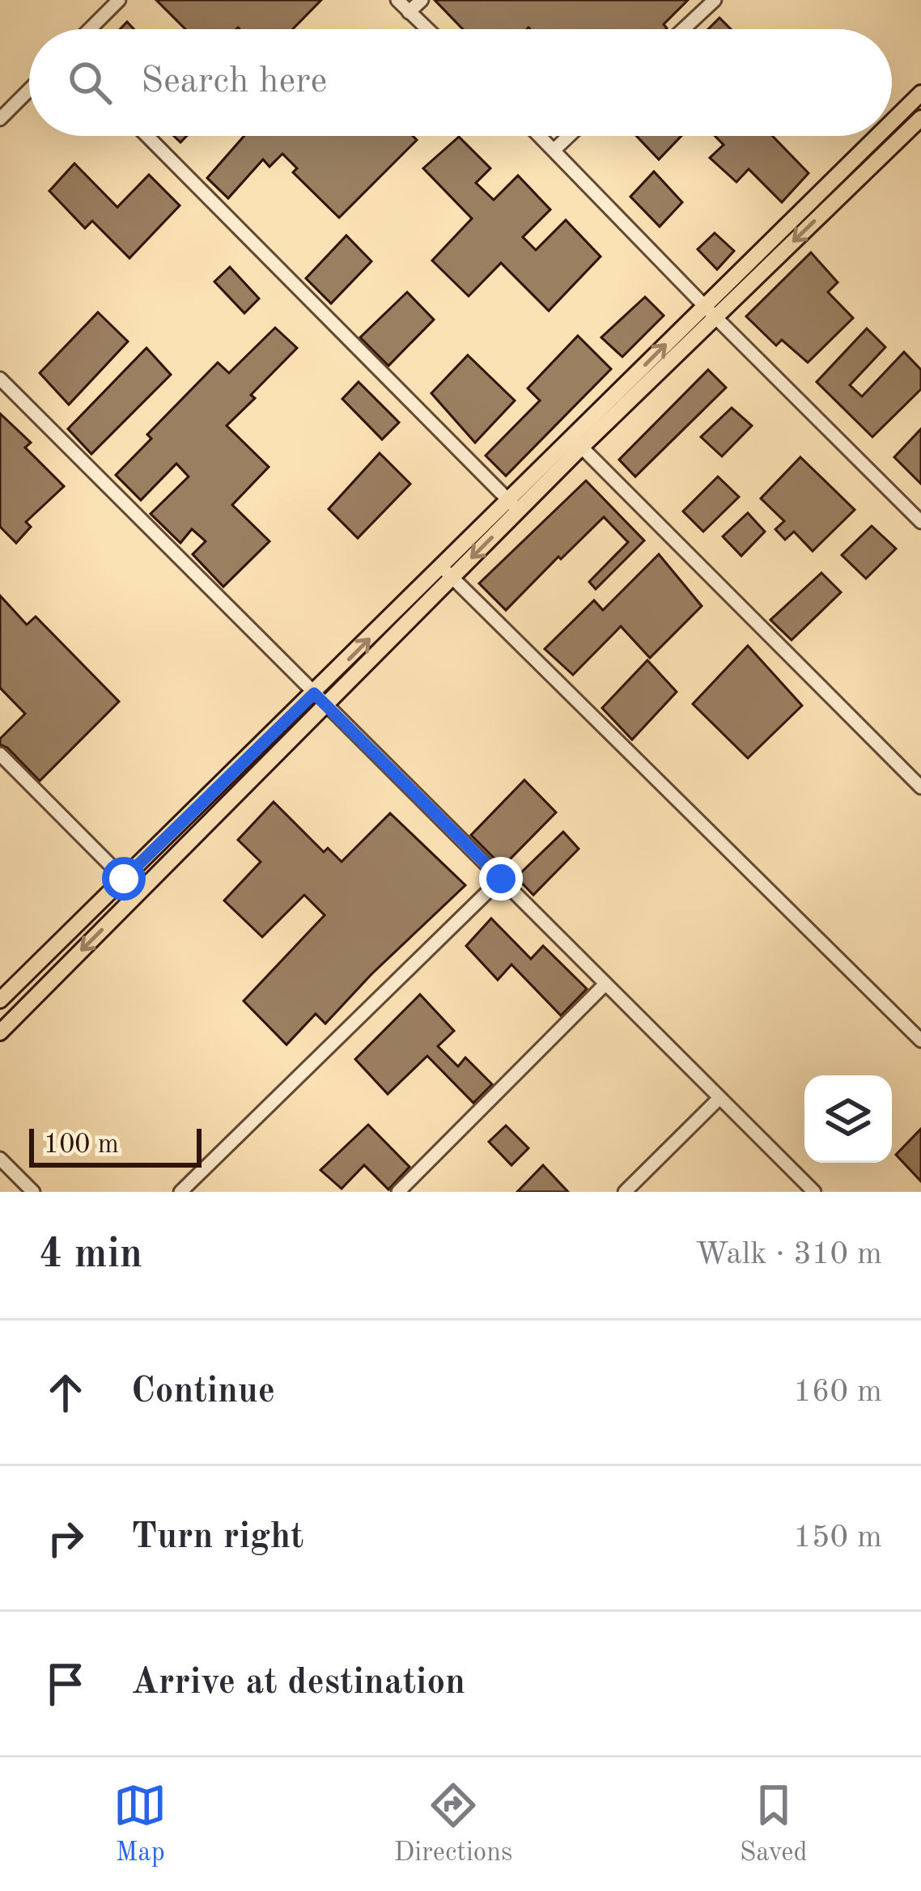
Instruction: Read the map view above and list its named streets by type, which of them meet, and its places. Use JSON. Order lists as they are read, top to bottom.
{
  "scale_bar": "100 m",
  "page": {
    "search": "Search here",
    "scale": "100 m",
    "heading": ["4 min", "Walk · 310 m"],
    "list": [
      ["Continue", "160 m"],
      ["Turn right", "150 m"],
      "Arrive at destination"
    ],
    "nav": ["Map", "Directions", "Saved"]
  }
}
